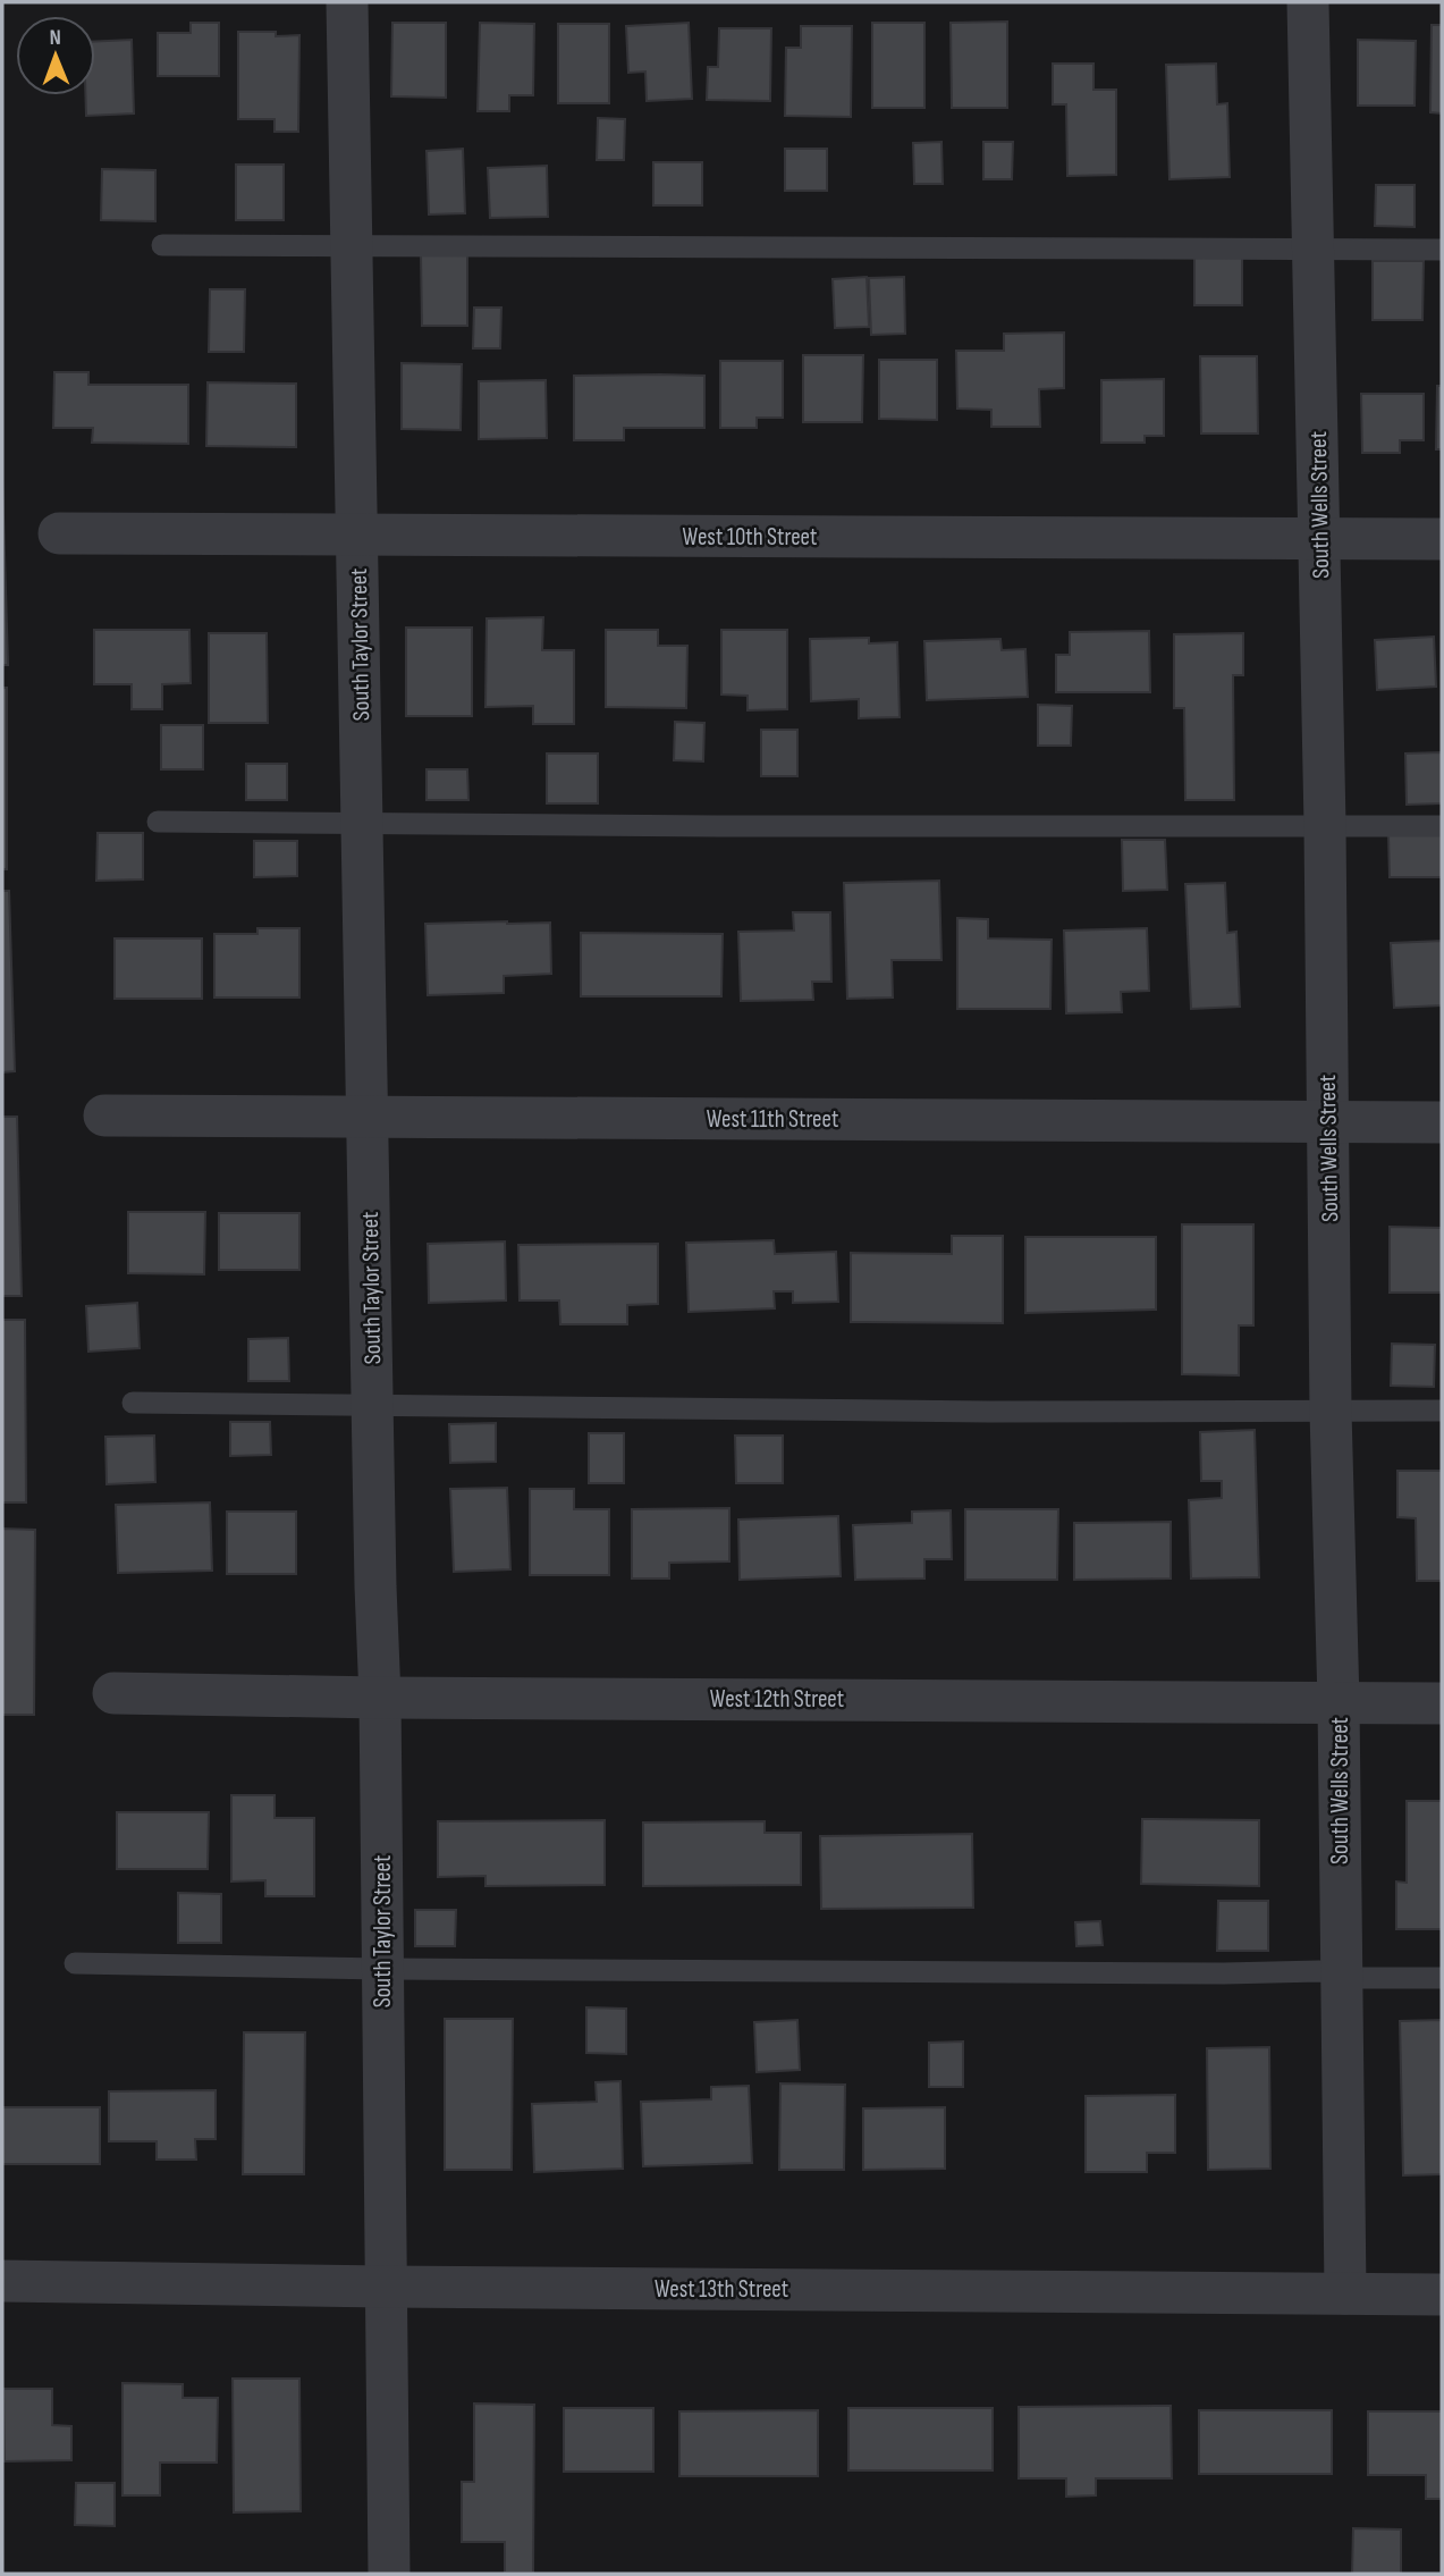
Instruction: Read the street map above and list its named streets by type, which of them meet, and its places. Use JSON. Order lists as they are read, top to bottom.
{
  "streets": {
    "street": [
      "South Wells Street",
      "West 10th Street",
      "South Taylor Street",
      "West 11th Street",
      "West 12th Street",
      "West 13th Street"
    ]
  },
  "crossings": [
    ["South Wells Street", "West 10th Street"],
    ["South Wells Street", "West 11th Street"],
    ["South Wells Street", "West 12th Street"],
    ["South Wells Street", "West 13th Street"],
    ["West 10th Street", "South Taylor Street"],
    ["South Taylor Street", "West 11th Street"],
    ["South Taylor Street", "West 12th Street"],
    ["South Taylor Street", "West 13th Street"]
  ],
  "north": "top"
}
